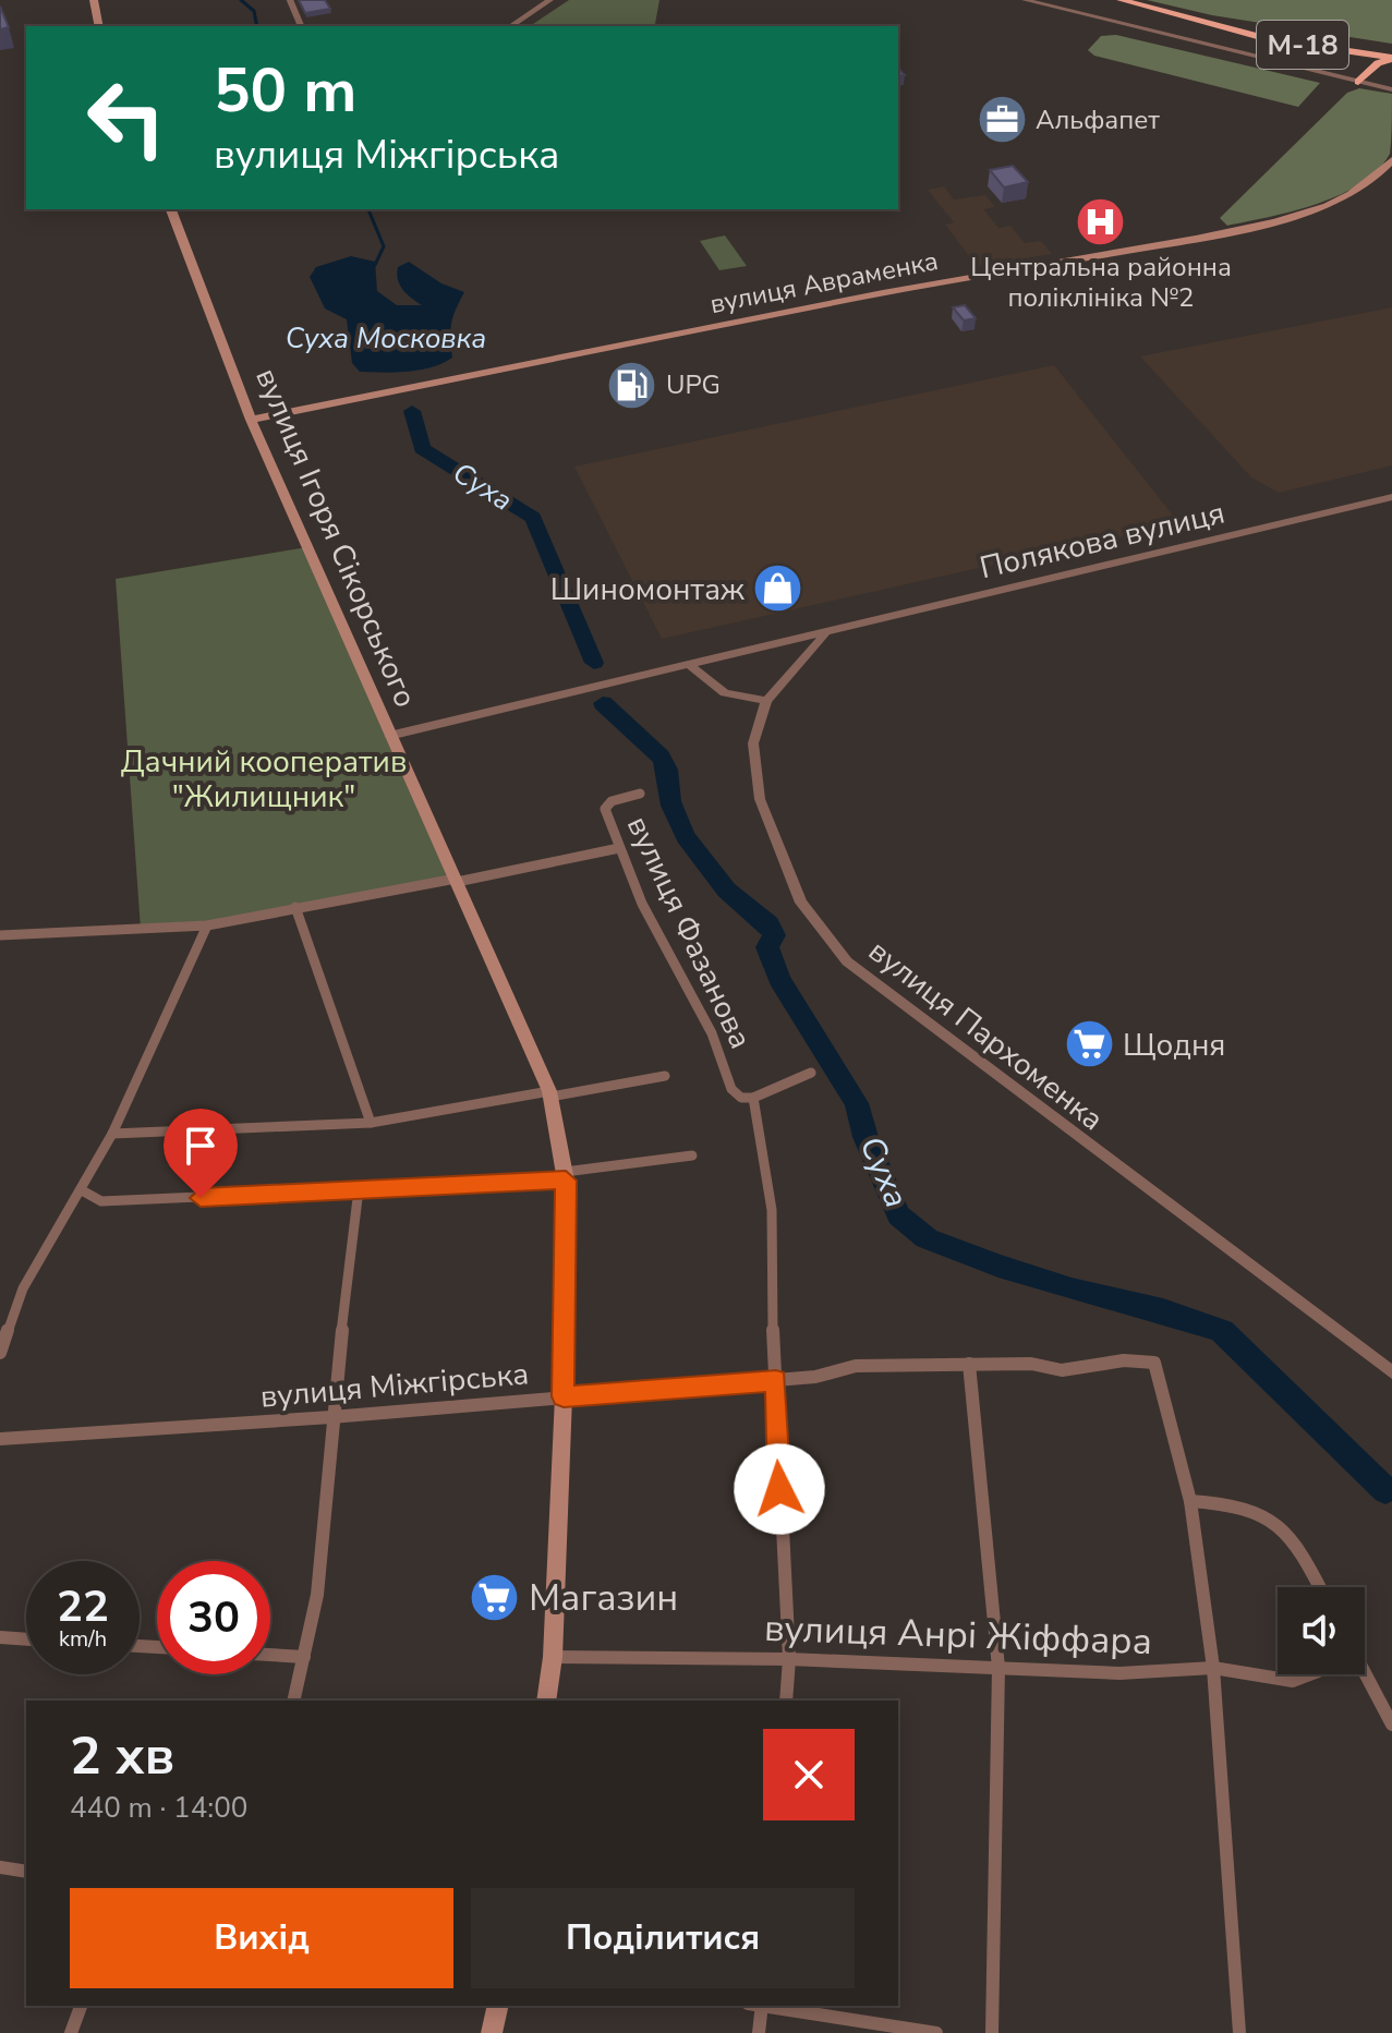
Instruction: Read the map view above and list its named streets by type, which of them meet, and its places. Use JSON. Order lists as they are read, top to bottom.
{
  "streets": {
    "highway": ["М-18"],
    "main road": ["вулиця Авраменка", "вулиця Ігоря Сікорського"],
    "street": [
      "Полякова вулиця",
      "вулиця Фазанова",
      "вулиця Пархоменка",
      "вулиця Міжгірська",
      "вулиця Анрі Жіффара"
    ]
  },
  "crossings": [
    ["вулиця Авраменка", "вулиця Ігоря Сікорського"],
    ["вулиця Ігоря Сікорського", "Полякова вулиця"],
    ["вулиця Ігоря Сікорського", "вулиця Міжгірська"],
    ["вулиця Ігоря Сікорського", "вулиця Анрі Жіффара"]
  ],
  "water": ["Суха Московка", "Суха"],
  "parks": ["Дачний кооператив \"Жилищник\""],
  "places": {
    "office": ["Альфапет"],
    "hospital": ["Центральна районна поліклініка №2"],
    "fuel station": ["UPG"],
    "shop": ["Шиномонтаж"],
    "supermarket": ["Щодня", "Магазин"]
  },
  "page": {
    "turn": ["50 m", "вулиця Міжгірська"],
    "speed": "22 km/h",
    "limit": "30",
    "heading": ["2 хв", "440 m · 14:00"],
    "buttons": ["Вихід", "Поділитися"]
  }
}
